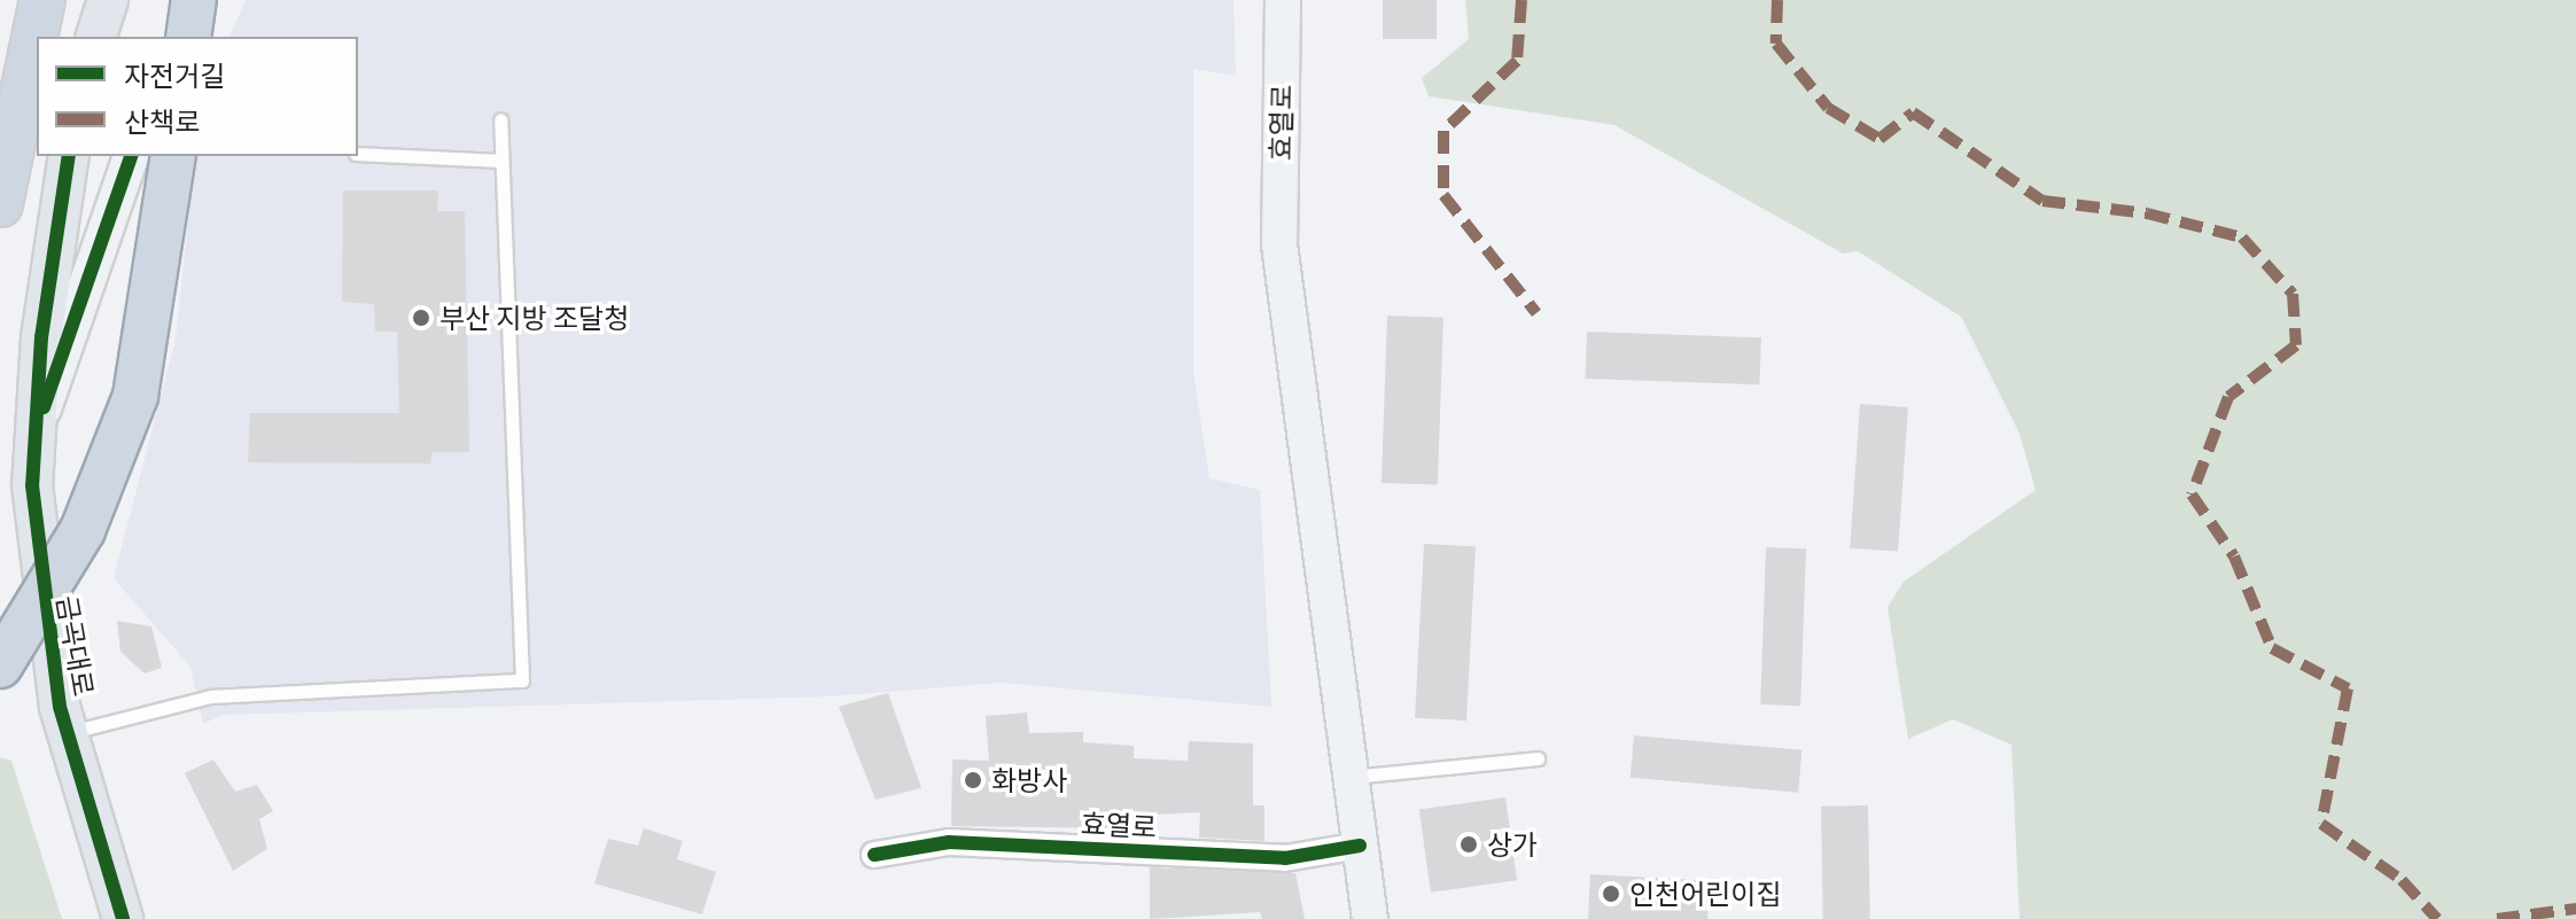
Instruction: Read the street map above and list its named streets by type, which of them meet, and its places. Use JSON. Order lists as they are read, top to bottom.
{
  "streets": {
    "main road": ["효열로", "금곡대로"]
  },
  "places": [
    "부산 지방 조달청",
    "화방사",
    "상가",
    "인천어린이집"
  ],
  "legend": ["자전거길", "산책로"]
}
